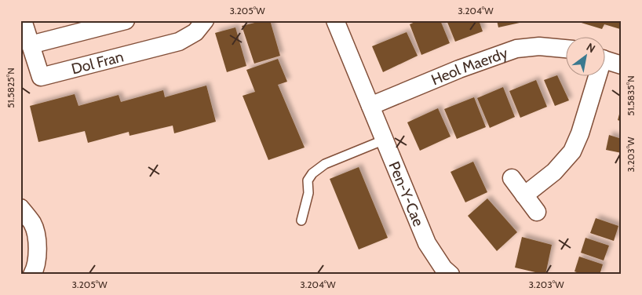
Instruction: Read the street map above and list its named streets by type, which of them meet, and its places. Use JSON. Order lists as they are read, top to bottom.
{
  "streets": {
    "street": ["Dol Fran", "Heol Maerdy", "Pen-Y-Cae"]
  },
  "crossings": [
    ["Heol Maerdy", "Pen-Y-Cae"]
  ],
  "north": "top right",
  "coordinates": [
    "3.205°W",
    "3.204°W",
    "51.5825°N",
    "51.5835°N",
    "3.203°W"
  ]
}
